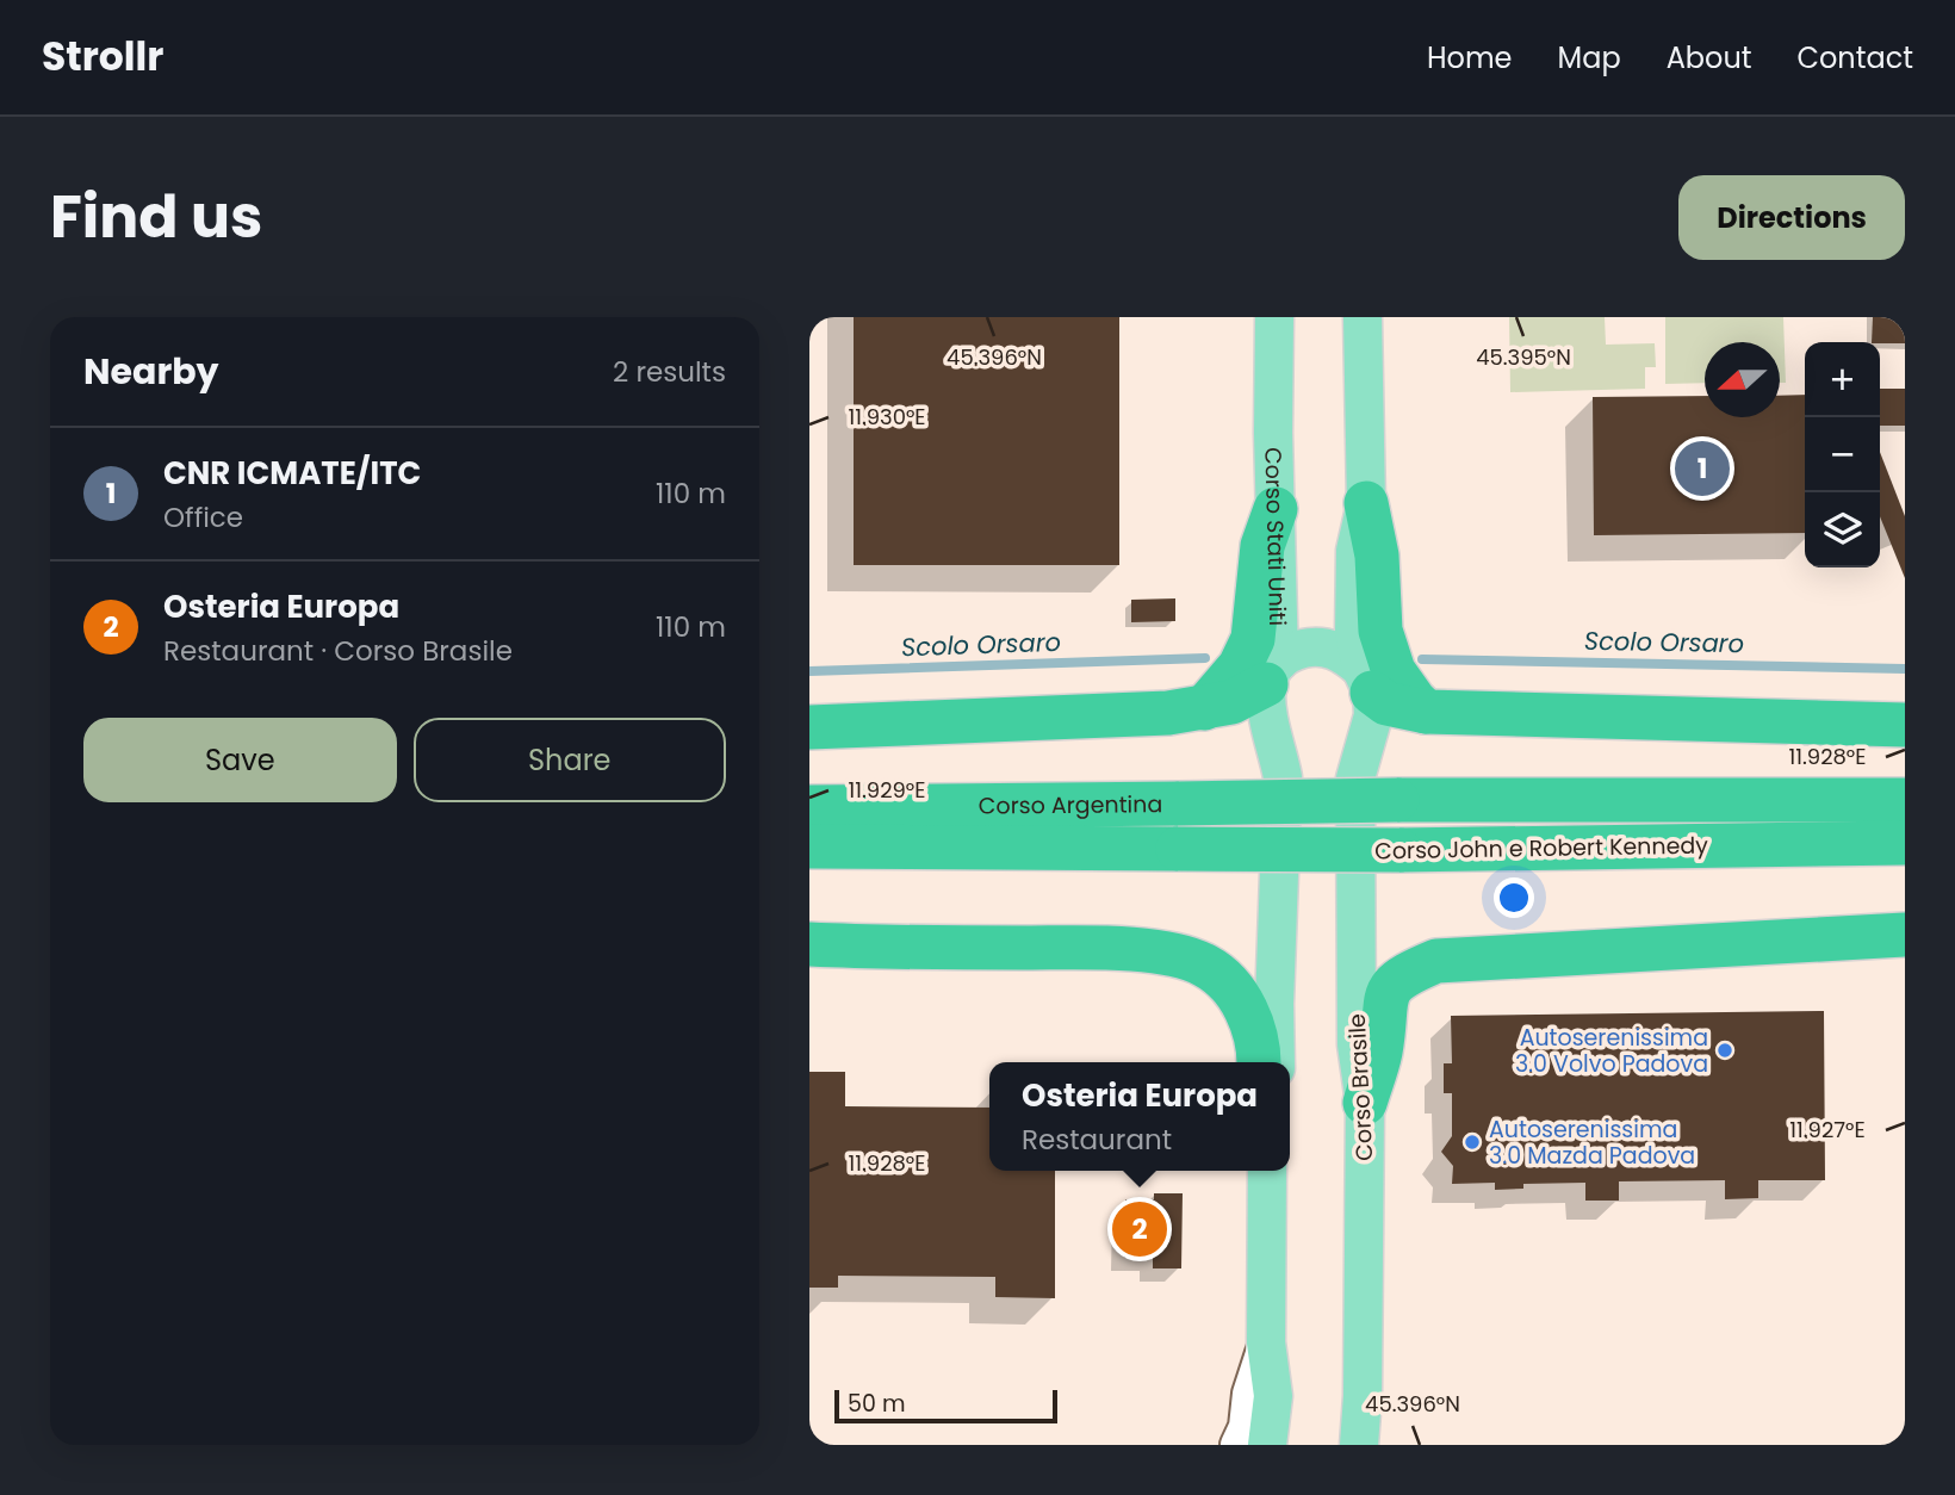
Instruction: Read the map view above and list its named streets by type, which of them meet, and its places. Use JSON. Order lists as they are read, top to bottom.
{
  "streets": {
    "highway": ["Corso Argentina", "Corso John e Robert Kennedy"],
    "main road": ["Corso Stati Uniti", "Corso Brasile"]
  },
  "crossings": [
    ["Corso Stati Uniti", "Corso Brasile"],
    ["Corso Argentina", "Corso John e Robert Kennedy"]
  ],
  "water": ["Scolo Orsaro"],
  "places": ["Autoserenissima 3.0 Volvo Padova", "Autoserenissima 3.0 Mazda Padova"],
  "scale_bar": "50 m",
  "north": "left",
  "page": {
    "header": "Strollr",
    "nav": [
      "Home",
      "Map",
      "About",
      "Contact"
    ],
    "title": "Find us",
    "buttons": [
      "Directions",
      ["Save", "Share"]
    ],
    "heading": ["Nearby", "2 results"],
    "map_buttons": ["+", "−"],
    "list": [
      {
        "mark": "1",
        "name": "CNR ICMATE/ITC",
        "note": "Office",
        "value": "110 m"
      },
      {
        "mark": "2",
        "name": "Osteria Europa",
        "note": "Restaurant · Corso Brasile",
        "value": "110 m"
      }
    ],
    "pins": ["1", "2"],
    "popup": ["Osteria Europa", "Restaurant"],
    "scale": "50 m"
  },
  "coordinates": [
    "45.395°N",
    "45.396°N",
    "11.930°E",
    "11.928°E",
    "11.929°E",
    "11.927°E"
  ]
}
